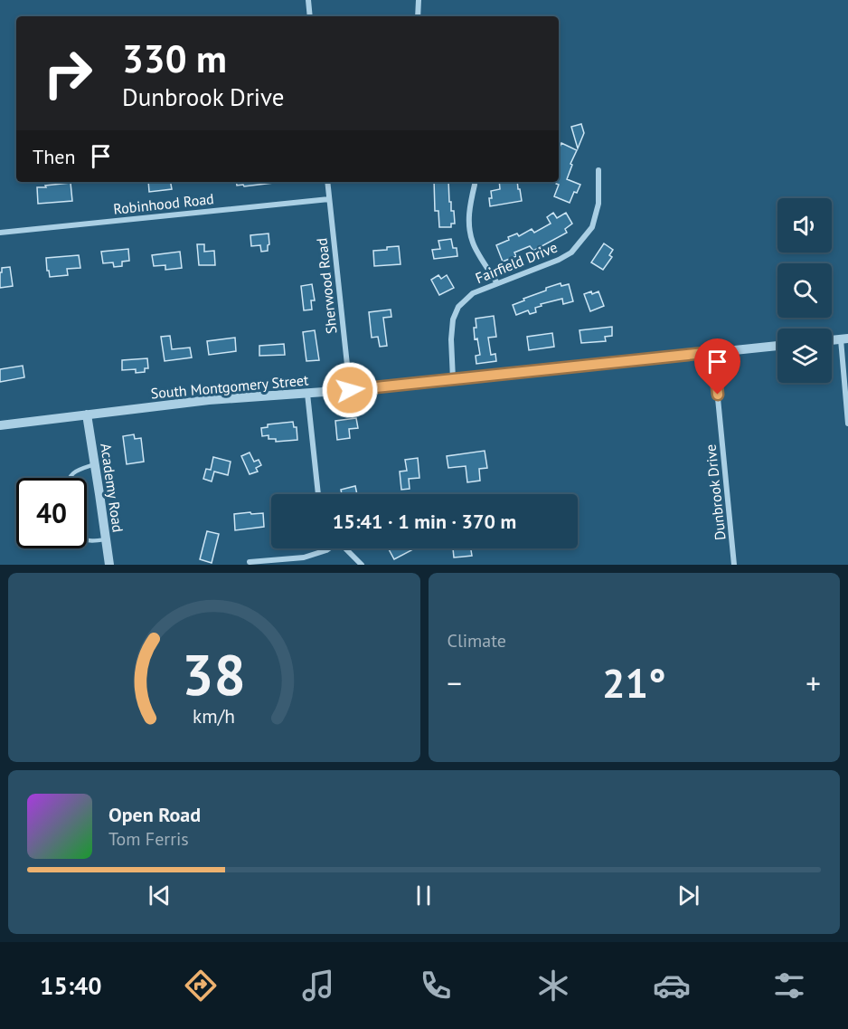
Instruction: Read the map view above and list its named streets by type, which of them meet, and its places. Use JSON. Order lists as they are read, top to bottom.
{
  "streets": {
    "street": [
      "Robinhood Road",
      "Fairfield Drive",
      "Sherwood Road",
      "South Montgomery Street",
      "Academy Road",
      "Dunbrook Drive"
    ]
  },
  "crossings": [
    ["Robinhood Road", "Sherwood Road"],
    ["Fairfield Drive", "South Montgomery Street"],
    ["Sherwood Road", "South Montgomery Street"],
    ["South Montgomery Street", "Academy Road"],
    ["South Montgomery Street", "Dunbrook Drive"]
  ],
  "page": {
    "turn": ["330 m", "Dunbrook Drive"],
    "then": "Then",
    "limit": "40",
    "trip": "15:41 · 1 min · 370 m",
    "tile": "Climate",
    "heat": ["−", "21°", "+"],
    "song": ["Open Road", "Tom Ferris"],
    "tabs": "15:40",
    "gauge": ["38", "km/h"]
  }
}
